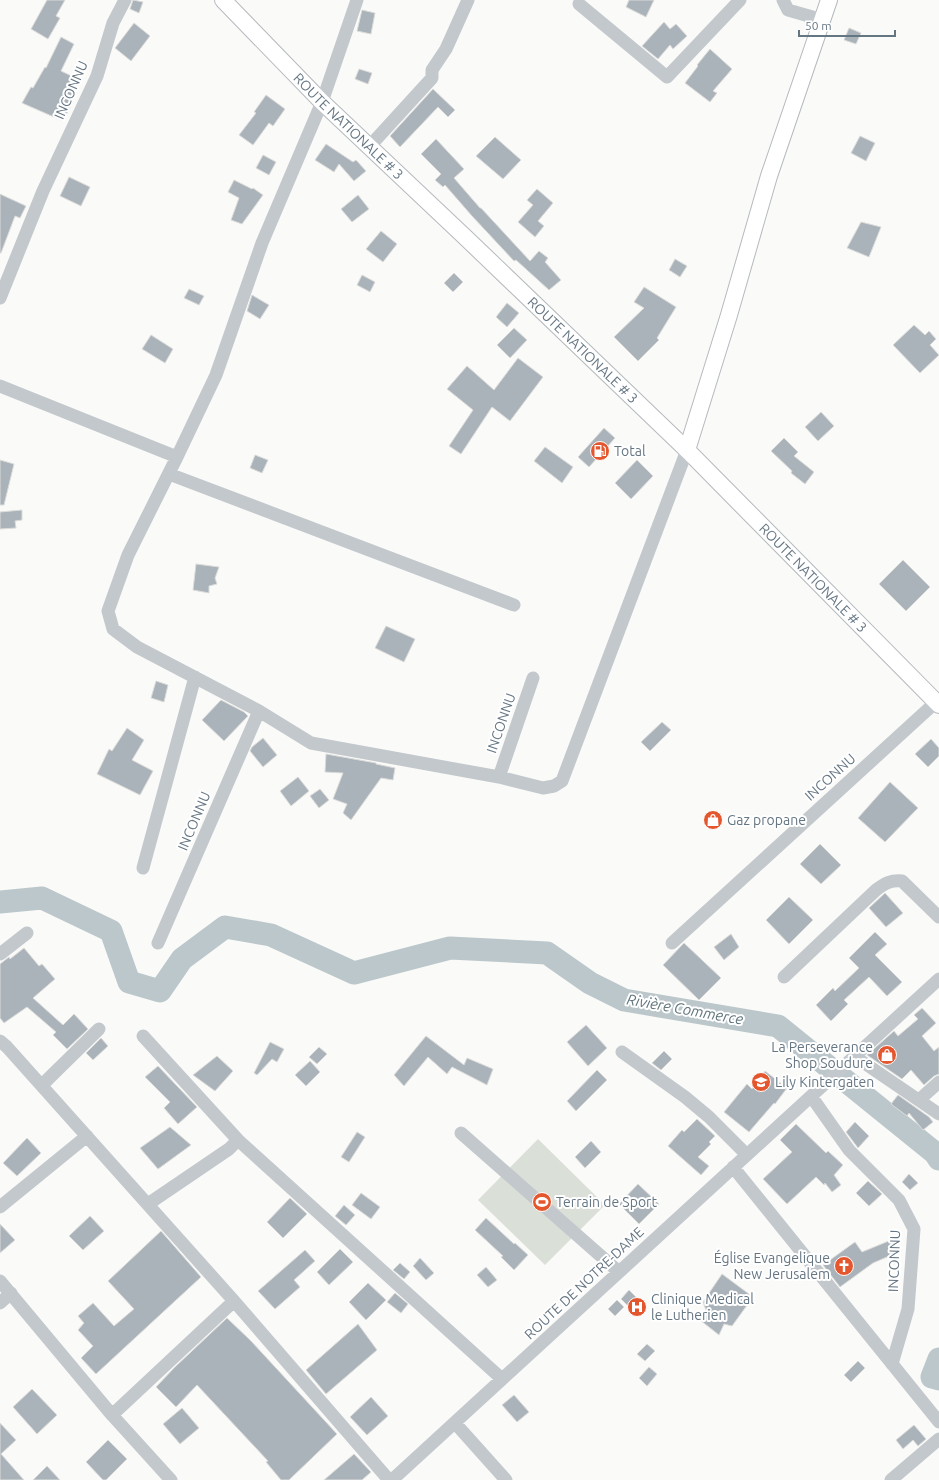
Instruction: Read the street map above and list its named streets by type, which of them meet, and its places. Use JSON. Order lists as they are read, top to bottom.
{
  "streets": {
    "main road": ["ROUTE NATIONALE # 3"],
    "street": ["INCONNU", "ROUTE DE NOTRE-DAME"]
  },
  "crossings": [
    ["INCONNU", "ROUTE NATIONALE # 3"],
    ["INCONNU", "ROUTE DE NOTRE-DAME"]
  ],
  "water": ["Rivière Commerce"],
  "places": {
    "fuel station": ["Total"],
    "shop": ["Gaz propane", "La Perseverance Shop Soudure"],
    "school or university": ["Lily Kintergaten"],
    "sports": ["Terrain de Sport"],
    "church": ["Église Evangelique New Jerusalem"],
    "hospital": ["Clinique Medical le Lutherien"]
  },
  "scale_bar": "50 m"
}
